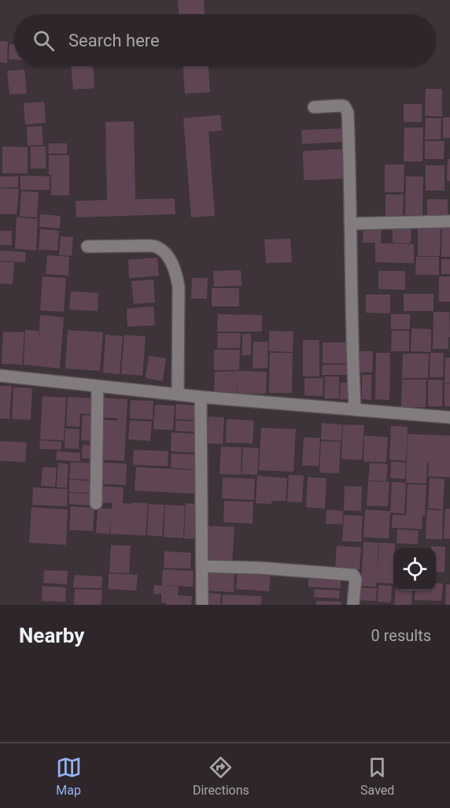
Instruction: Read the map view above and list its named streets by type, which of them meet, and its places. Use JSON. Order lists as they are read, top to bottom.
{
  "page": {
    "search": "Search here",
    "heading": ["Nearby", "0 results"],
    "nav": ["Map", "Directions", "Saved"]
  }
}
